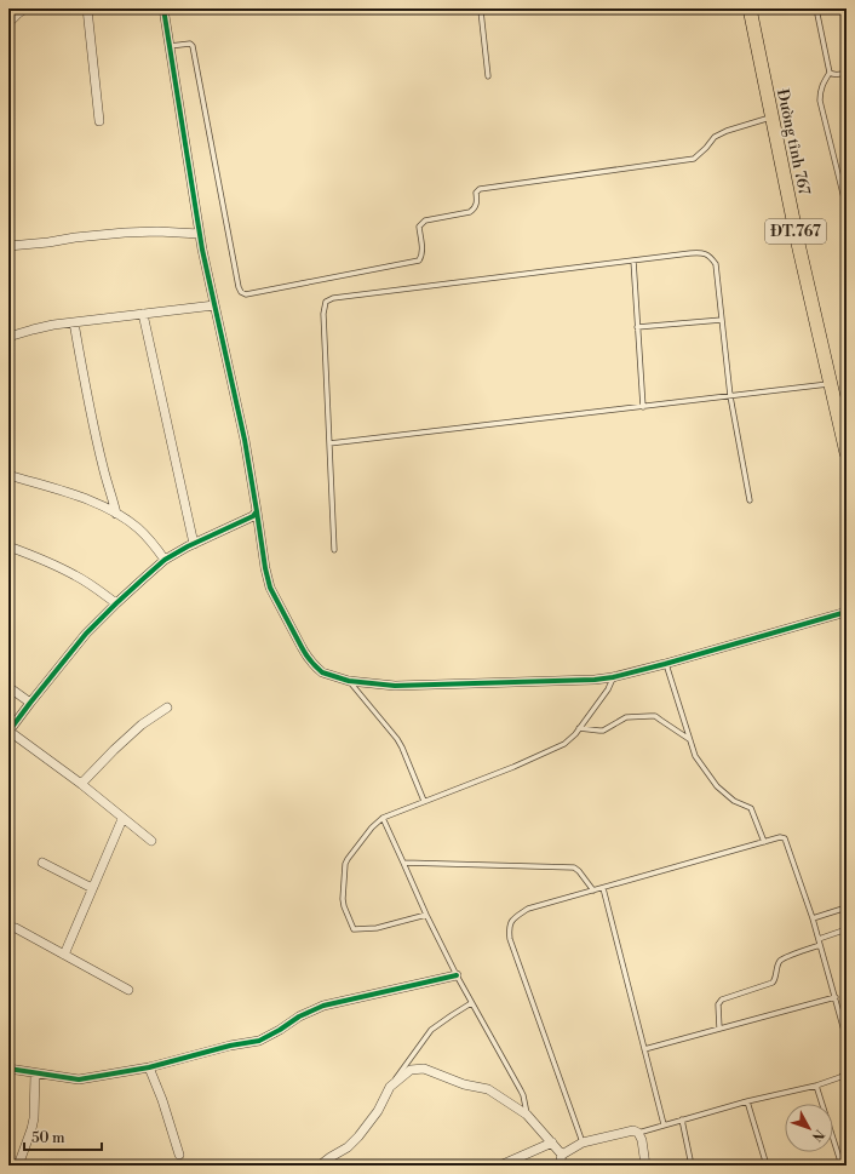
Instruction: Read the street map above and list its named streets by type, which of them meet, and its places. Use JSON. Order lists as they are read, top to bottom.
{
  "streets": {
    "main road": ["Đường tỉnh 767", "ĐT.767"]
  },
  "scale_bar": "50 m",
  "north": "bottom right"
}
